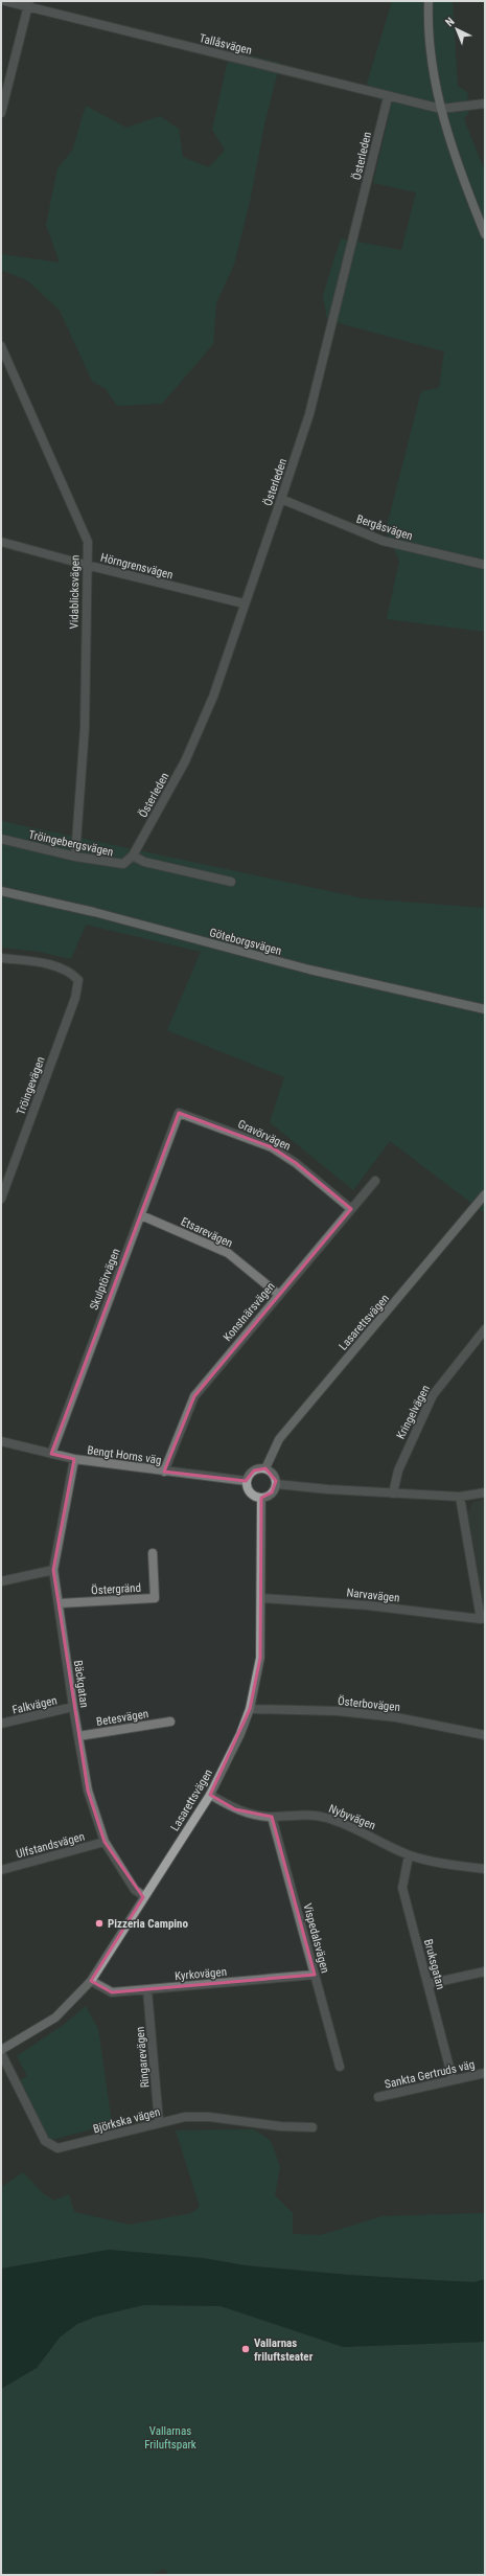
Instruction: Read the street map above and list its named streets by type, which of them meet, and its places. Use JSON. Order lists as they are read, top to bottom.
{
  "streets": {
    "street": [
      "Tallåsvägen",
      "Österleden",
      "Bergåsvägen",
      "Hörngrensvägen",
      "Vidablicksvägen",
      "Tröingebergsvägen",
      "Göteborgsvägen",
      "Tröingevägen",
      "Gravörvägen",
      "Etsarevägen",
      "Skulptörvägen",
      "Konstnärsvägen",
      "Lasarettsvägen",
      "Kringelvägen",
      "Bengt Horns väg",
      "Östergränd",
      "Narvavägen",
      "Bäckgatan",
      "Österbovägen",
      "Falkvägen",
      "Betesvägen",
      "Nybyvägen",
      "Ulfstandsvägen",
      "Vispedalsvägen",
      "Bruksgatan",
      "Kyrkovägen",
      "Ringarevägen",
      "Sankta Gertruds väg",
      "Björkska vägen"
    ]
  },
  "crossings": [
    ["Tallåsvägen", "Österleden"],
    ["Österleden", "Bergåsvägen"],
    ["Österleden", "Hörngrensvägen"],
    ["Österleden", "Tröingebergsvägen"],
    ["Hörngrensvägen", "Vidablicksvägen"],
    ["Vidablicksvägen", "Tröingebergsvägen"],
    ["Gravörvägen", "Skulptörvägen"],
    ["Gravörvägen", "Konstnärsvägen"],
    ["Etsarevägen", "Skulptörvägen"],
    ["Etsarevägen", "Konstnärsvägen"],
    ["Skulptörvägen", "Bengt Horns väg"],
    ["Konstnärsvägen", "Bengt Horns väg"],
    ["Lasarettsvägen", "Bengt Horns väg"],
    ["Lasarettsvägen", "Narvavägen"],
    ["Lasarettsvägen", "Bäckgatan"],
    ["Lasarettsvägen", "Österbovägen"],
    ["Lasarettsvägen", "Nybyvägen"],
    ["Lasarettsvägen", "Kyrkovägen"],
    ["Bengt Horns väg", "Bäckgatan"],
    ["Östergränd", "Bäckgatan"],
    ["Bäckgatan", "Falkvägen"],
    ["Bäckgatan", "Betesvägen"],
    ["Bäckgatan", "Ulfstandsvägen"],
    ["Nybyvägen", "Vispedalsvägen"],
    ["Nybyvägen", "Bruksgatan"],
    ["Vispedalsvägen", "Kyrkovägen"],
    ["Bruksgatan", "Sankta Gertruds väg"],
    ["Kyrkovägen", "Ringarevägen"],
    ["Ringarevägen", "Björkska vägen"]
  ],
  "parks": ["Vallarnas Friluftspark"],
  "places": ["Pizzeria Campino", "Vallarnas friluftsteater"],
  "north": "top left"
}
